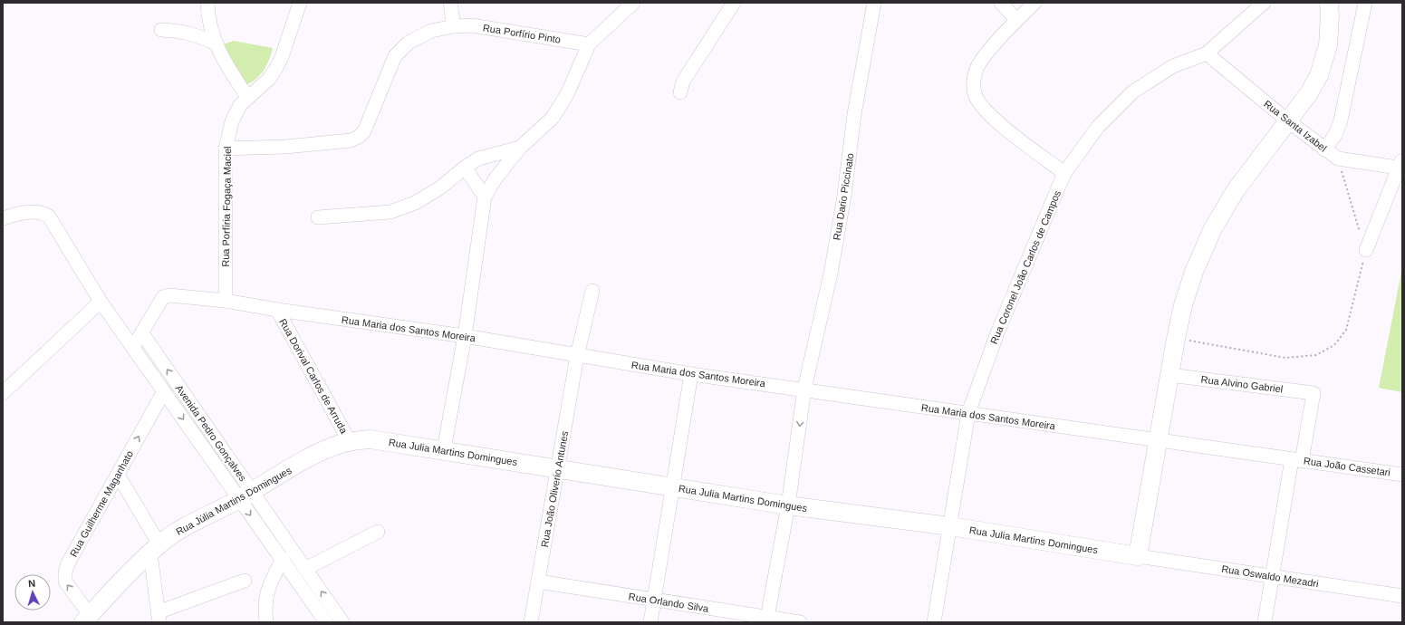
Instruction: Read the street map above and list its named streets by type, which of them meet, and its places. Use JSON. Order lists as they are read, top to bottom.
{
  "streets": {
    "main road": ["Rua Julia Martins Domingues", "Rua Júlia Martins Domingues"],
    "street": [
      "Rua Porfírio Pinto",
      "Rua Santa Izabel",
      "Rua Dario Piccinato",
      "Rua Porfíria Fogaça Maciel",
      "Rua Coronel João Carlos de Campos",
      "Rua Maria dos Santos Moreira",
      "Rua Dorival Carlos de Arruda",
      "Rua Alvino Gabriel",
      "Avenida Pedro Gonçalves",
      "Rua João Cassetari",
      "Rua João Oliverio Antunes",
      "Rua Guilherme Maganhato",
      "Rua Oswaldo Mezadri",
      "Rua Orlando Silva"
    ]
  },
  "crossings": [
    ["Rua Porfírio Pinto", "Rua Porfíria Fogaça Maciel"],
    ["Rua Santa Izabel", "Rua Coronel João Carlos de Campos"],
    ["Rua Dario Piccinato", "Rua Maria dos Santos Moreira"],
    ["Rua Dario Piccinato", "Rua Julia Martins Domingues"],
    ["Rua Dario Piccinato", "Rua Orlando Silva"],
    ["Rua Porfíria Fogaça Maciel", "Rua Maria dos Santos Moreira"],
    ["Rua Coronel João Carlos de Campos", "Rua Maria dos Santos Moreira"],
    ["Rua Coronel João Carlos de Campos", "Rua Julia Martins Domingues"],
    ["Rua Maria dos Santos Moreira", "Rua Dorival Carlos de Arruda"],
    ["Rua Maria dos Santos Moreira", "Rua Alvino Gabriel"],
    ["Rua Maria dos Santos Moreira", "Avenida Pedro Gonçalves"],
    ["Rua Maria dos Santos Moreira", "Rua João Cassetari"],
    ["Rua Maria dos Santos Moreira", "Rua João Oliverio Antunes"],
    ["Rua Dorival Carlos de Arruda", "Rua Julia Martins Domingues"],
    ["Rua Dorival Carlos de Arruda", "Rua Júlia Martins Domingues"],
    ["Rua Alvino Gabriel", "Rua João Cassetari"],
    ["Avenida Pedro Gonçalves", "Rua Júlia Martins Domingues"],
    ["Avenida Pedro Gonçalves", "Rua Guilherme Maganhato"],
    ["Rua Julia Martins Domingues", "Rua João Oliverio Antunes"],
    ["Rua Julia Martins Domingues", "Rua Júlia Martins Domingues"],
    ["Rua Julia Martins Domingues", "Rua Oswaldo Mezadri"],
    ["Rua João Oliverio Antunes", "Rua Orlando Silva"],
    ["Rua Júlia Martins Domingues", "Rua Guilherme Maganhato"]
  ],
  "one_way": ["Rua Guilherme Maganhato"],
  "north": "top"
}
